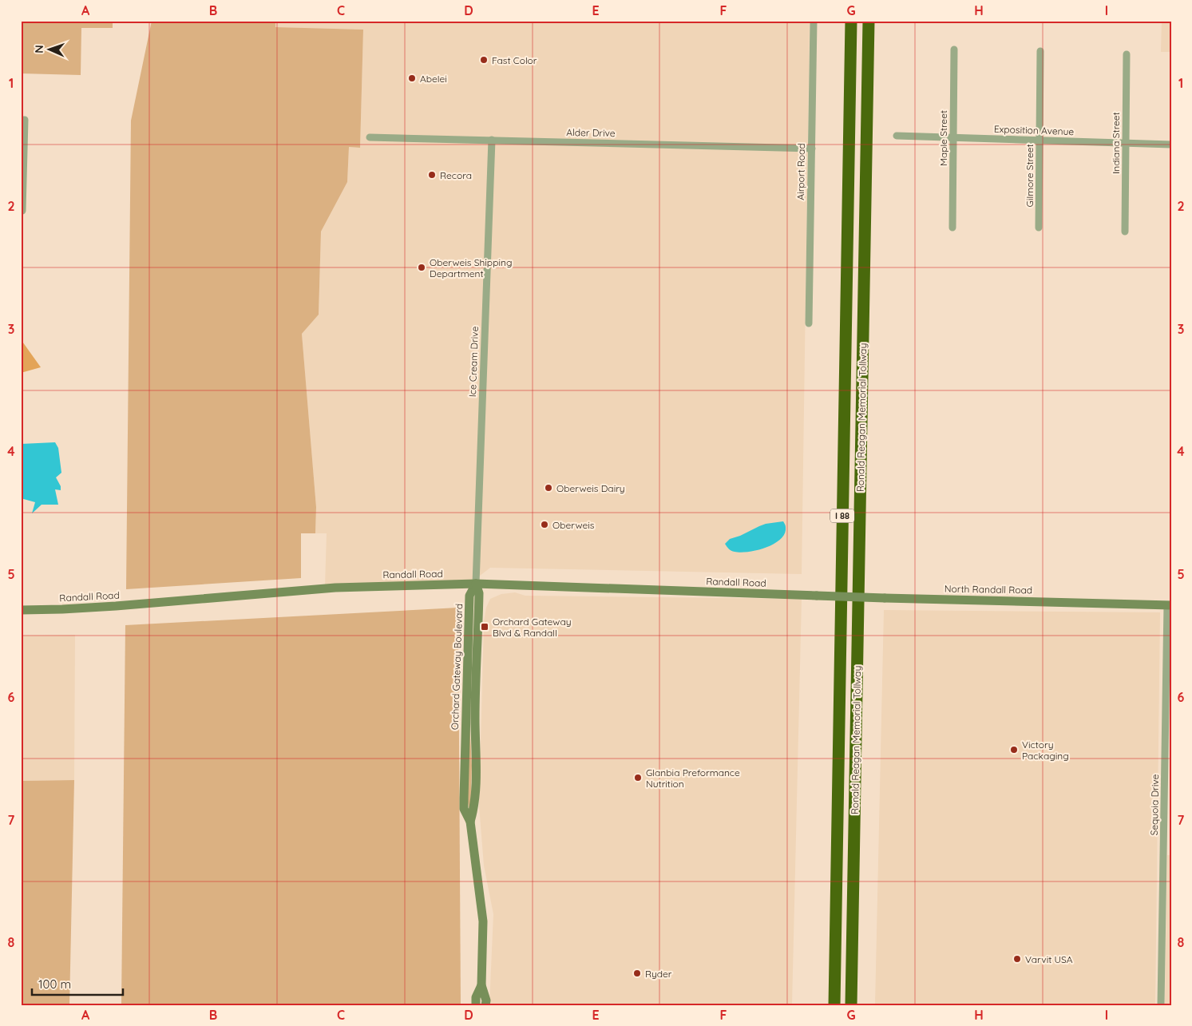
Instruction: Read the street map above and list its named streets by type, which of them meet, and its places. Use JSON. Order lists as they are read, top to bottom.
{
  "streets": {
    "highway": ["Ronald Reagan Memorial Tollway", "I 88"],
    "main road": ["Randall Road", "North Randall Road", "Orchard Gateway Boulevard"],
    "street": [
      "Exposition Avenue",
      "Alder Drive",
      "Maple Street",
      "Indiana Street",
      "Airport Road",
      "Gilmore Street",
      "Ice Cream Drive",
      "Sequoia Drive"
    ]
  },
  "crossings": [
    ["Exposition Avenue", "Maple Street"],
    ["Exposition Avenue", "Indiana Street"],
    ["Exposition Avenue", "Gilmore Street"],
    ["Alder Drive", "Airport Road"],
    ["Alder Drive", "Ice Cream Drive"],
    ["Ice Cream Drive", "Randall Road"],
    ["Ice Cream Drive", "Orchard Gateway Boulevard"],
    ["Randall Road", "North Randall Road"],
    ["Randall Road", "Orchard Gateway Boulevard"],
    ["North Randall Road", "Sequoia Drive"]
  ],
  "places": {
    "other": [
      "Fast Color",
      "Abelei",
      "Recora",
      "Oberweis Shipping Department",
      "Oberweis Dairy",
      "Oberweis",
      "Victory Packaging",
      "Glanbia Preformance Nutrition",
      "Varvit USA",
      "Ryder"
    ],
    "transit": ["Orchard Gateway Blvd & Randall"]
  },
  "scale_bar": "100 m",
  "north": "left",
  "grid": {
    "columns": [
      "A",
      "B",
      "C",
      "D",
      "E",
      "F",
      "G",
      "H",
      "I"
    ],
    "rows": [
      "1",
      "2",
      "3",
      "4",
      "5",
      "6",
      "7",
      "8"
    ]
  }
}
